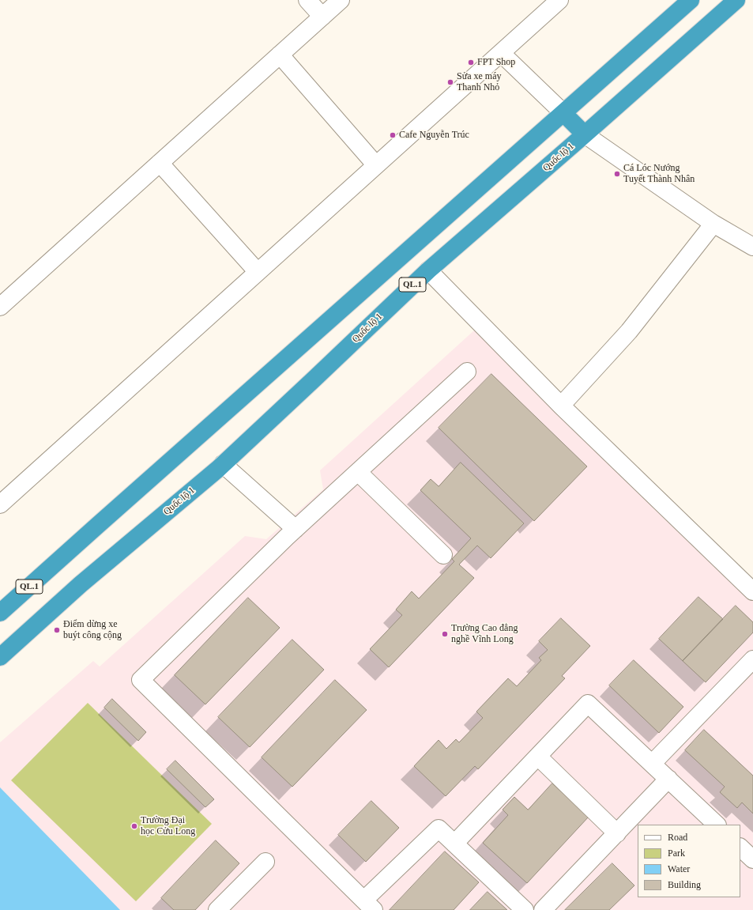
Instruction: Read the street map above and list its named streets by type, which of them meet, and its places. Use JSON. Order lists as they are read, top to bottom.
{
  "streets": {
    "highway": ["Quốc lộ 1", "QL.1"]
  },
  "places": [
    "FPT Shop",
    "Sửa xe máy Thanh Nhỏ",
    "Cafe Nguyễn Trúc",
    "Cá Lóc Nướng Tuyết Thành Nhân",
    "Điểm dừng xe buýt công cộng",
    "Trường Cao đẳng nghề Vĩnh Long",
    "Trường Đại học Cửu Long"
  ],
  "legend": [
    "Road",
    "Park",
    "Water",
    "Building"
  ]
}
